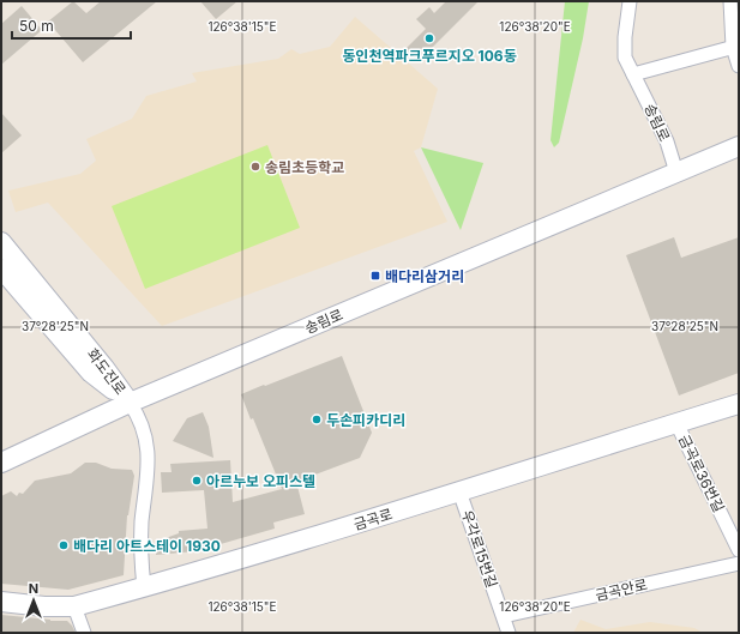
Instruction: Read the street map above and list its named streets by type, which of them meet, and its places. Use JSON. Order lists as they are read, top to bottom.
{
  "streets": {
    "street": [
      "송림로",
      "화도진로",
      "금곡로36번길",
      "금곡로",
      "우각로15번길",
      "금곡안로"
    ]
  },
  "crossings": [
    ["송림로", "화도진로"],
    ["금곡로36번길", "금곡로"],
    ["금곡로", "우각로15번길"],
    ["우각로15번길", "금곡안로"]
  ],
  "places": {
    "other": [
      "동인천역파크푸르지오 106동",
      "송림초등학교",
      "두손피카디리",
      "아르누보 오피스텔",
      "배다리 아트스테이 1930"
    ],
    "transit": ["배다리삼거리"]
  },
  "scale_bar": "50 m",
  "north": "top",
  "coordinates": ["126°38'15\"E", "126°38'20\"E", "37°28'25\"N"]
}
